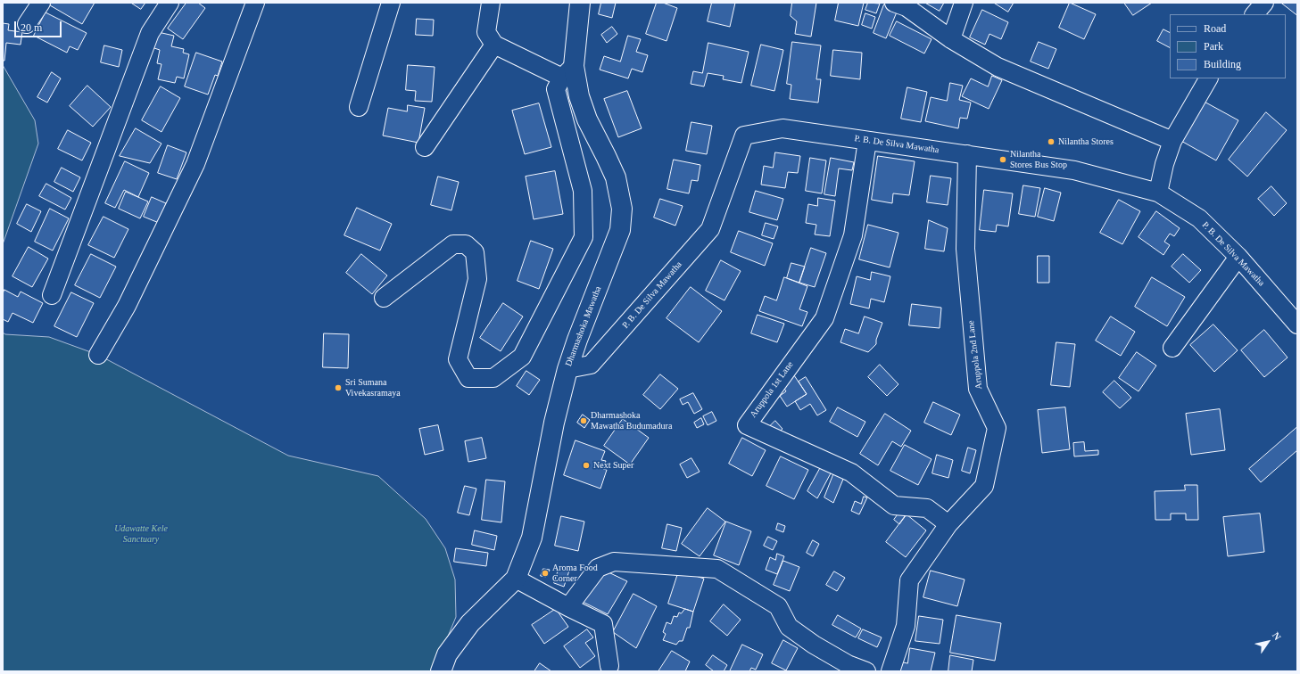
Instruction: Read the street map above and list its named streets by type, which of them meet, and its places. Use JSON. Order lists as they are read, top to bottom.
{
  "streets": {
    "main road": ["Dharmashoka Mawatha"],
    "street": ["P. B. De Silva Mawatha", "Aruppola 2nd Lane", "Aruppola 1st Lane"]
  },
  "crossings": [
    ["P. B. De Silva Mawatha", "Dharmashoka Mawatha"],
    ["P. B. De Silva Mawatha", "Aruppola 2nd Lane"],
    ["P. B. De Silva Mawatha", "Aruppola 1st Lane"],
    ["Aruppola 2nd Lane", "Aruppola 1st Lane"]
  ],
  "parks": ["Udawatte Kele Sanctuary"],
  "places": [
    "Nilantha Stores",
    "Nilantha Stores Bus Stop",
    "Sri Sumana Vivekasramaya",
    "Dharmashoka Mawatha Budumadura",
    "Next Super",
    "Aroma Food Corner"
  ],
  "legend": ["Road", "Park", "Building"],
  "scale_bar": "20 m",
  "north": "top right"
}
